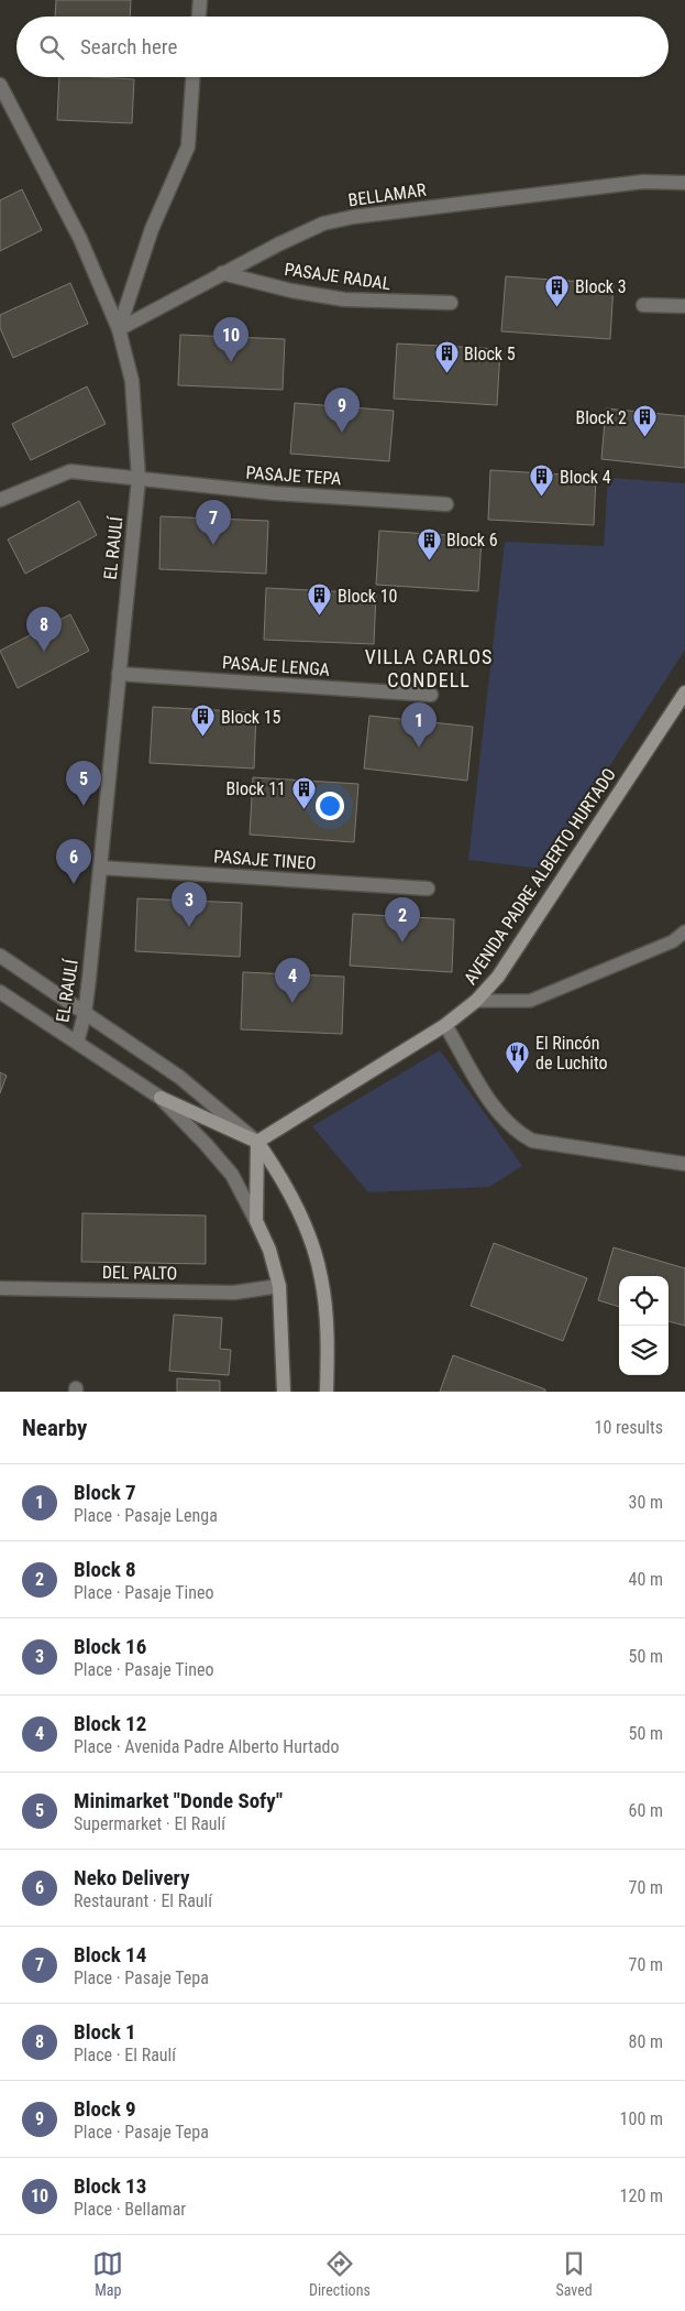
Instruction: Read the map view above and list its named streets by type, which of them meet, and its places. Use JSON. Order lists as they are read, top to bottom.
{
  "streets": {
    "main road": ["AVENIDA PADRE ALBERTO HURTADO"],
    "street": [
      "BELLAMAR",
      "PASAJE RADAL",
      "PASAJE TEPA",
      "EL RAULÍ",
      "PASAJE LENGA",
      "PASAJE TINEO",
      "DEL PALTO"
    ]
  },
  "crossings": [
    ["BELLAMAR", "PASAJE RADAL"],
    ["BELLAMAR", "EL RAULÍ"],
    ["PASAJE TEPA", "EL RAULÍ"],
    ["EL RAULÍ", "PASAJE LENGA"],
    ["EL RAULÍ", "PASAJE TINEO"]
  ],
  "districts": ["VILLA CARLOS CONDELL"],
  "places": {
    "building": [
      "Block 3",
      "Block 5",
      "Block 2",
      "Block 4",
      "Block 6",
      "Block 10",
      "Block 15",
      "Block 11"
    ],
    "restaurant": ["El Rincón de Luchito"]
  },
  "page": {
    "search": "Search here",
    "pins": [
      "10",
      "9",
      "7",
      "8",
      "1",
      "5",
      "6",
      "3",
      "2",
      "4"
    ],
    "heading": ["Nearby", "10 results"],
    "list": [
      {
        "mark": "1",
        "name": "Block 7",
        "note": "Place · Pasaje Lenga",
        "value": "30 m"
      },
      {
        "mark": "2",
        "name": "Block 8",
        "note": "Place · Pasaje Tineo",
        "value": "40 m"
      },
      {
        "mark": "3",
        "name": "Block 16",
        "note": "Place · Pasaje Tineo",
        "value": "50 m"
      },
      {
        "mark": "4",
        "name": "Block 12",
        "note": "Place · Avenida Padre Alberto Hurtado",
        "value": "50 m"
      },
      {
        "mark": "5",
        "name": "Minimarket \"Donde Sofy\"",
        "note": "Supermarket · El Raulí",
        "value": "60 m"
      },
      {
        "mark": "6",
        "name": "Neko Delivery",
        "note": "Restaurant · El Raulí",
        "value": "70 m"
      },
      {
        "mark": "7",
        "name": "Block 14",
        "note": "Place · Pasaje Tepa",
        "value": "70 m"
      },
      {
        "mark": "8",
        "name": "Block 1",
        "note": "Place · El Raulí",
        "value": "80 m"
      },
      {
        "mark": "9",
        "name": "Block 9",
        "note": "Place · Pasaje Tepa",
        "value": "100 m"
      },
      {
        "mark": "10",
        "name": "Block 13",
        "note": "Place · Bellamar",
        "value": "120 m"
      }
    ],
    "nav": ["Map", "Directions", "Saved"]
  }
}
